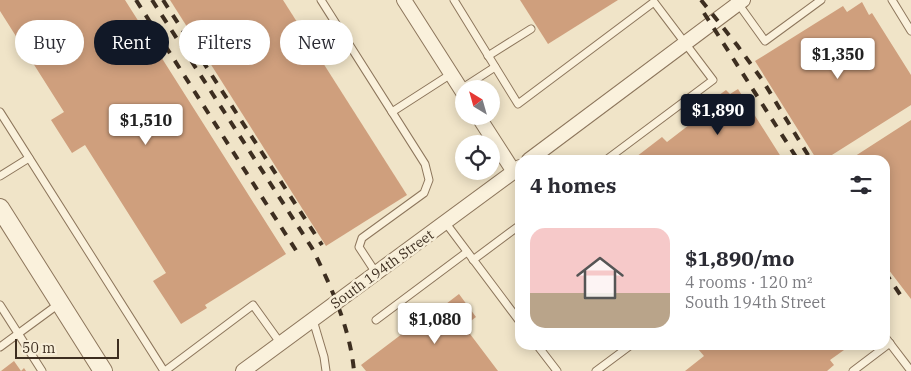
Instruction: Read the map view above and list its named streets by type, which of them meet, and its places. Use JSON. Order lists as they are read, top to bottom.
{
  "streets": {
    "street": ["South 194th Street"]
  },
  "scale_bar": "50 m",
  "north": "top left",
  "page": {
    "chip": [
      "Buy",
      "Rent",
      "Filters",
      "New"
    ],
    "price": [
      "$1,350",
      "$1,890",
      "$1,510",
      "$1,080"
    ],
    "heading": "4 homes",
    "list": [
      {
        "name": "$1,890/mo",
        "note": "4 rooms · 120 m² · South 194th Street"
      }
    ],
    "scale": "50 m"
  }
}
